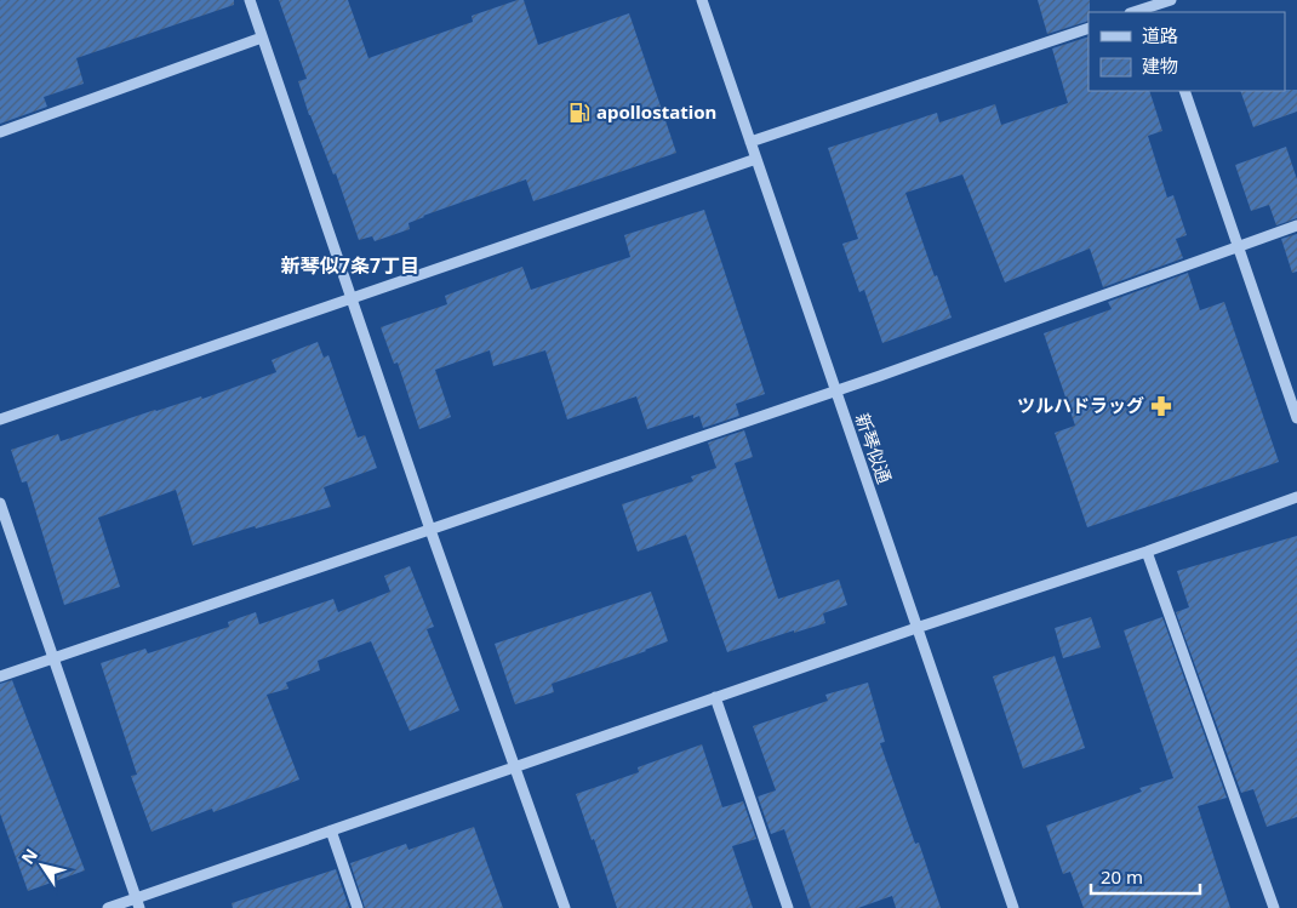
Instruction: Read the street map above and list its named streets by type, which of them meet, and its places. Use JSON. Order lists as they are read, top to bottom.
{
  "streets": {
    "street": ["新琴似通"]
  },
  "districts": ["新琴似7条7丁目"],
  "places": {
    "fuel station": ["apollostation"],
    "pharmacy": ["ツルハドラッグ"]
  },
  "legend": ["道路", "建物"],
  "scale_bar": "20 m",
  "north": "top left"
}
